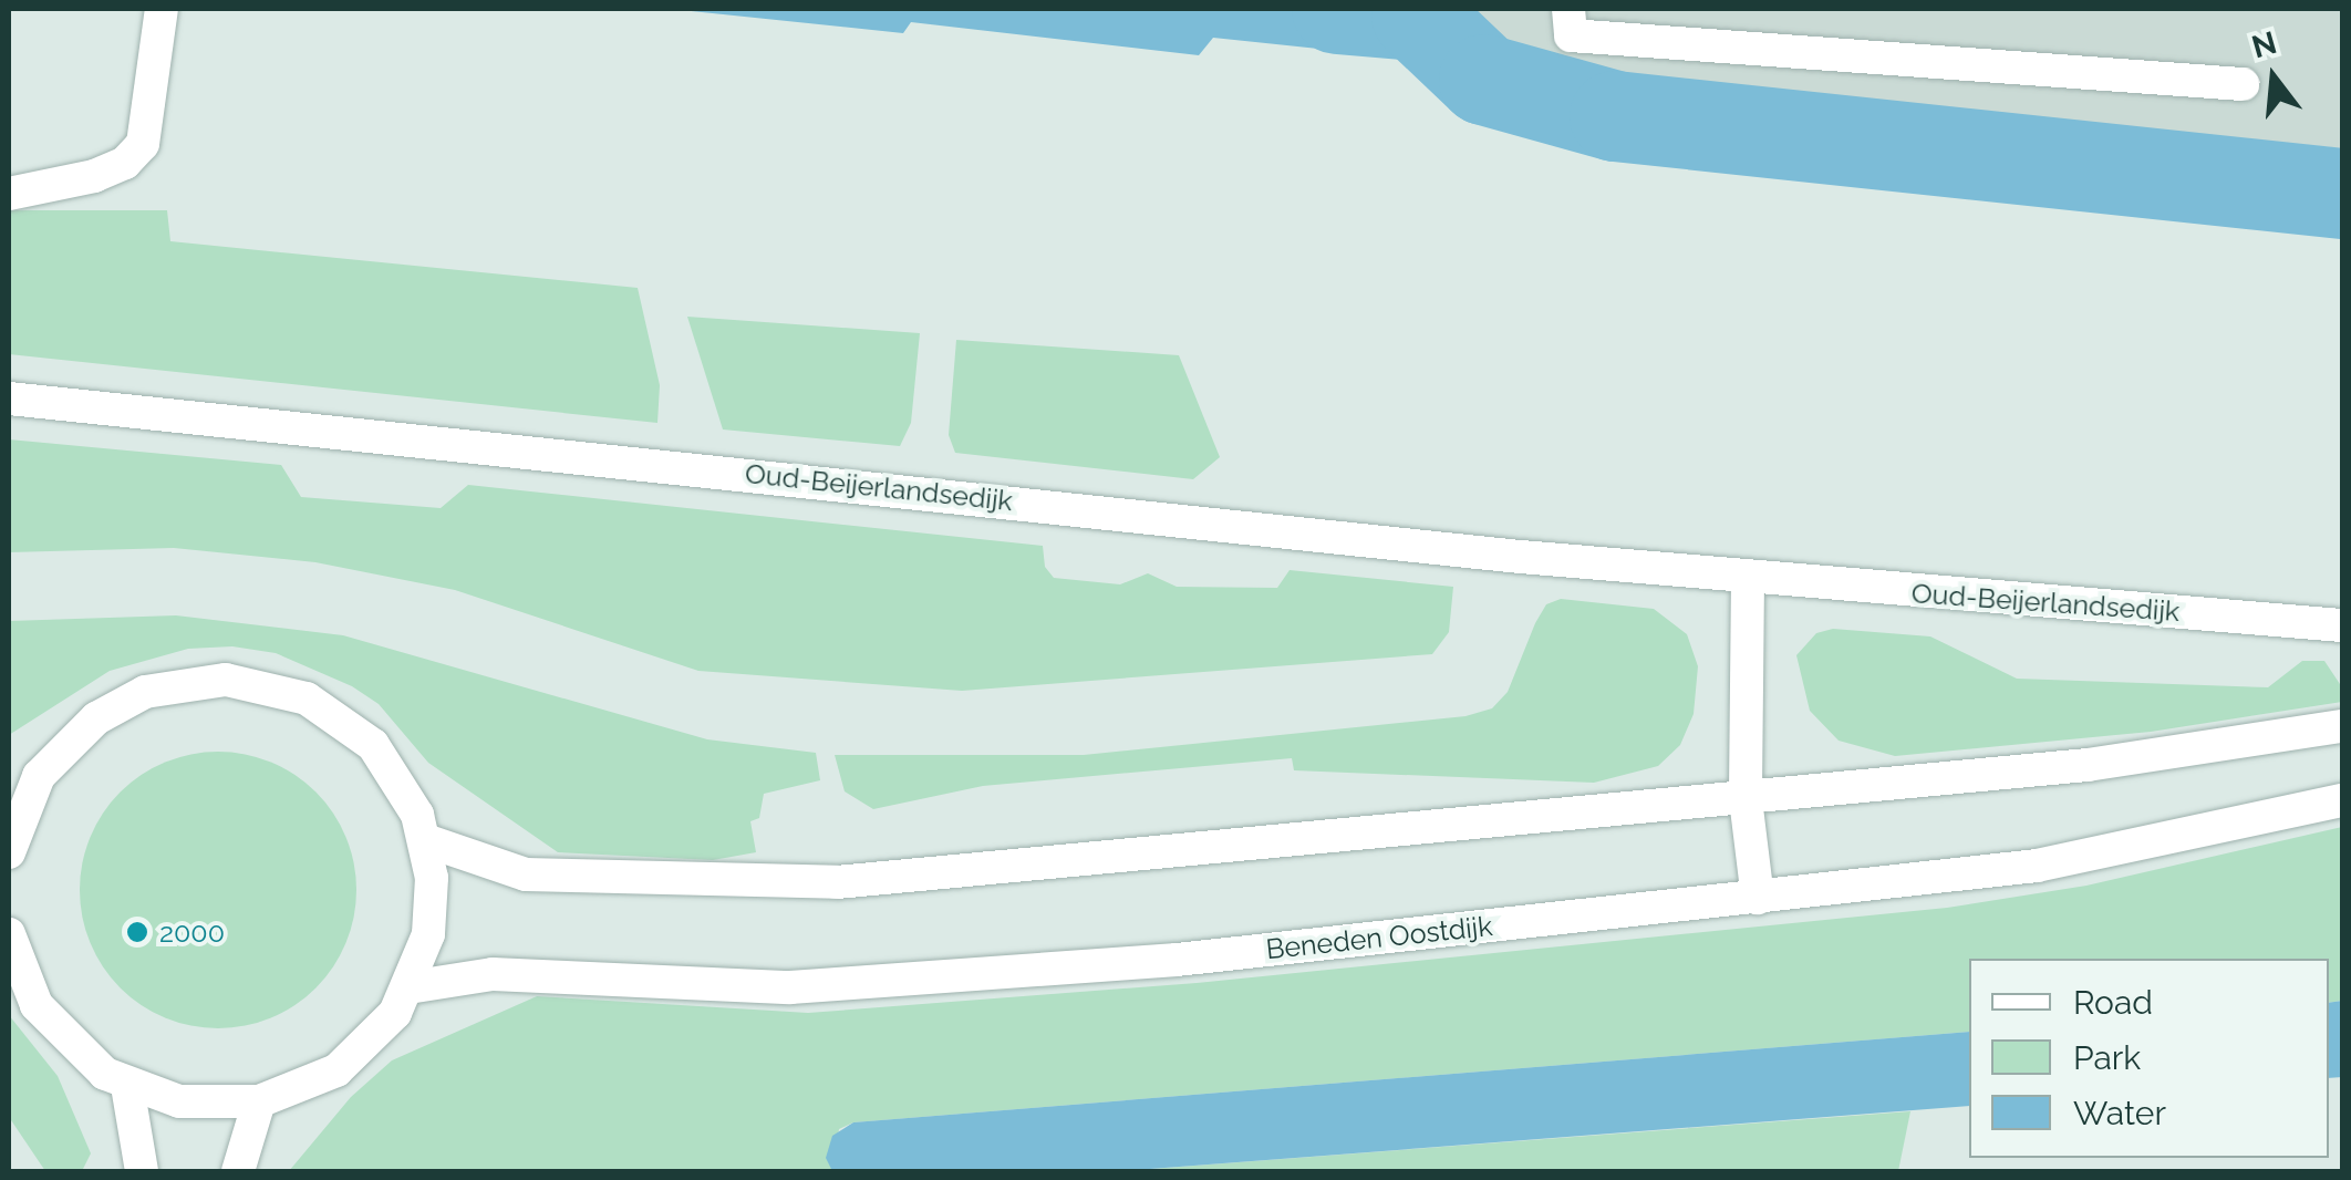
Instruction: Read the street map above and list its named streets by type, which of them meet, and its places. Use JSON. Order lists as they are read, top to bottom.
{
  "streets": {
    "main road": ["Oud-Beijerlandsedijk", "Beneden Oostdijk"]
  },
  "places": ["2000"],
  "legend": ["Road", "Park", "Water"],
  "north": "top"
}
